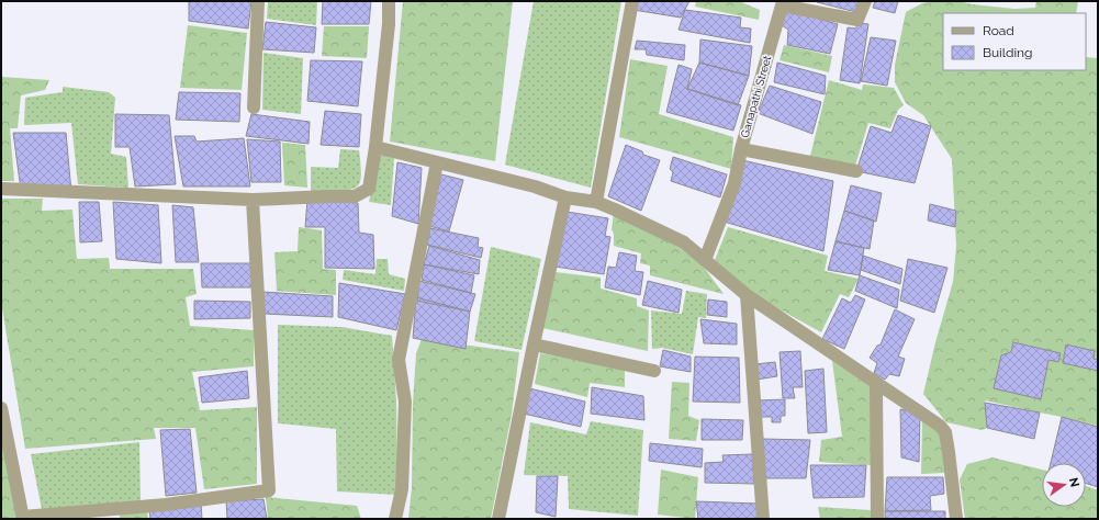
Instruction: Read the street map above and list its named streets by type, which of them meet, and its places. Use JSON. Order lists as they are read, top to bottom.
{
  "streets": {
    "street": ["Ganapathi Street"]
  },
  "legend": ["Road", "Building"],
  "north": "right"
}
